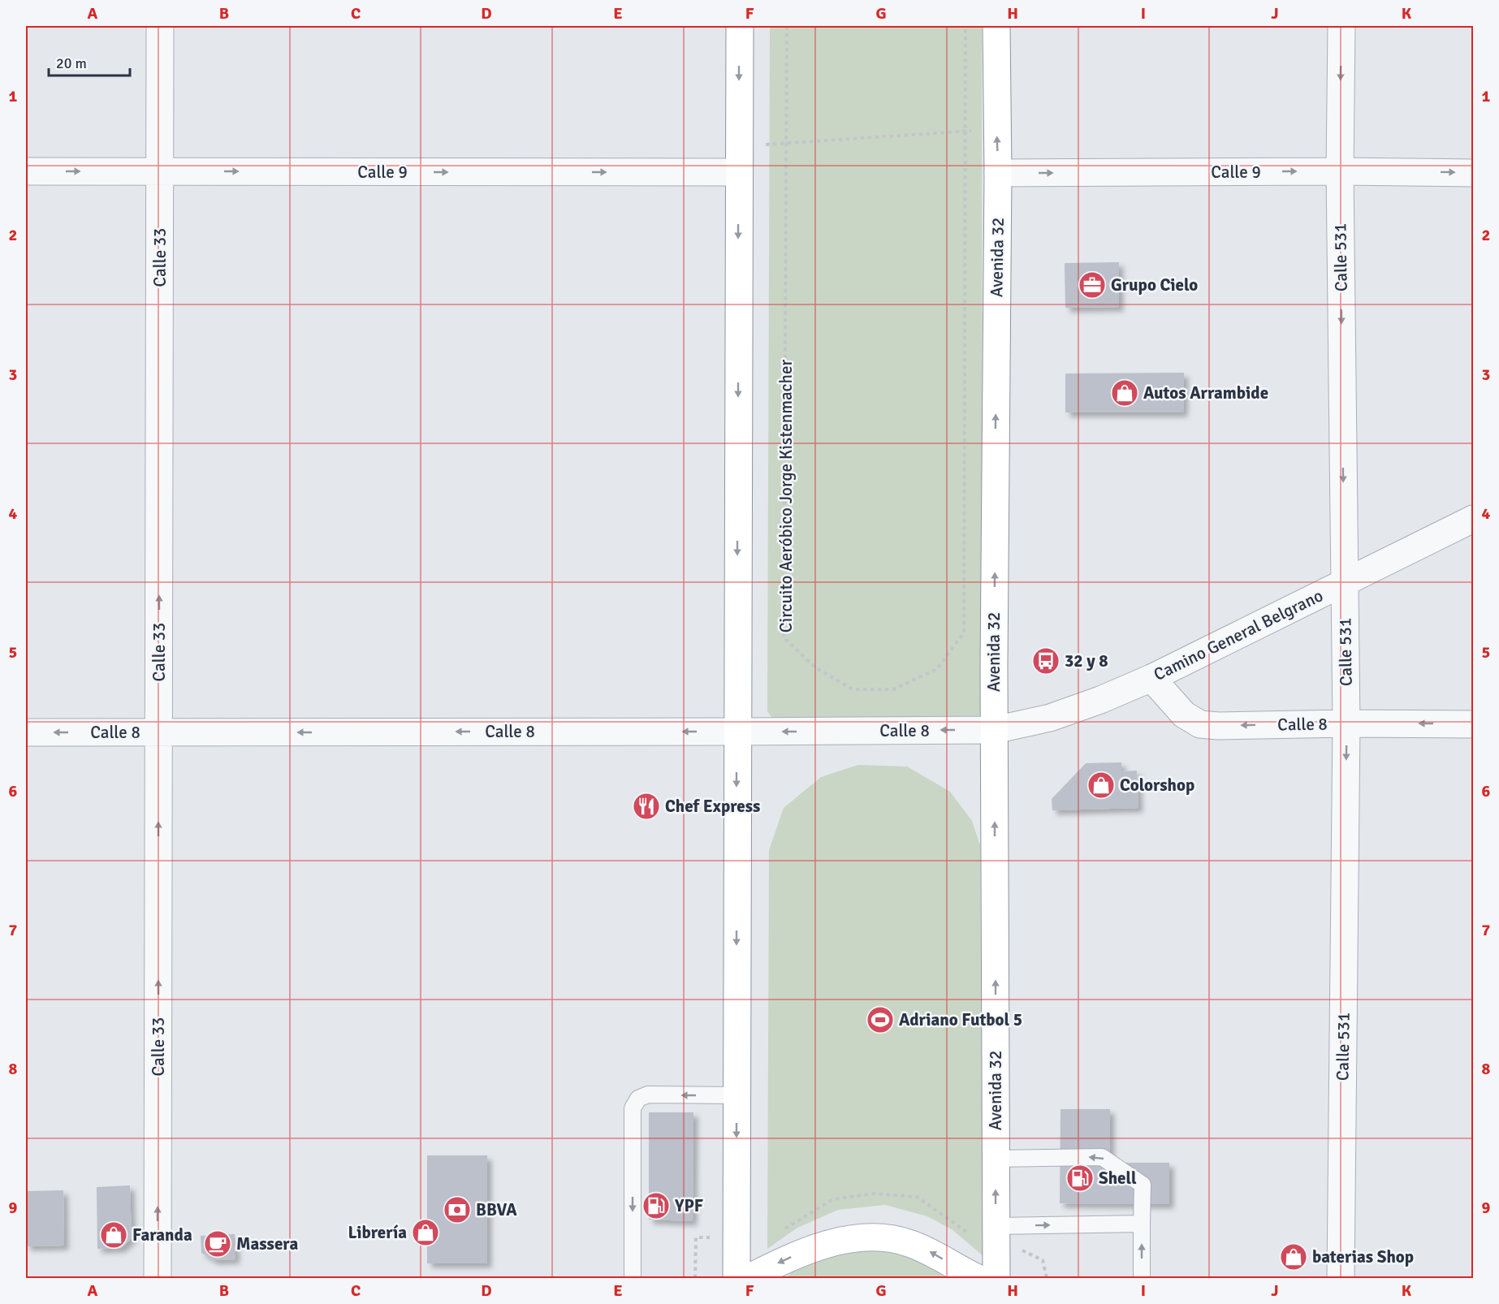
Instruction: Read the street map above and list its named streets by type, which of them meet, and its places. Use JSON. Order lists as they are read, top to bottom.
{
  "streets": {
    "main road": ["Avenida 32"],
    "street": [
      "Calle 9",
      "Calle 33",
      "Calle 531",
      "Camino General Belgrano",
      "Calle 8"
    ],
    "path": ["Circuito Aeróbico Jorge Kistenmacher"]
  },
  "crossings": [
    ["Calle 9", "Calle 33"],
    ["Calle 9", "Avenida 32"],
    ["Calle 9", "Calle 531"],
    ["Calle 33", "Calle 8"],
    ["Avenida 32", "Camino General Belgrano"],
    ["Avenida 32", "Calle 8"],
    ["Calle 531", "Camino General Belgrano"],
    ["Calle 531", "Calle 8"],
    ["Camino General Belgrano", "Calle 8"]
  ],
  "one_way": [
    "Calle 9",
    "Calle 33",
    "Avenida 32",
    "Calle 531",
    "Calle 8"
  ],
  "places": {
    "office": ["Grupo Cielo"],
    "shop": [
      "Autos Arrambide",
      "Colorshop",
      "Librería",
      "Faranda",
      "baterias Shop"
    ],
    "bus stop": ["32 y 8"],
    "restaurant": ["Chef Express"],
    "sports": ["Adriano Futbol 5"],
    "fuel station": ["Shell", "YPF"],
    "bank": ["BBVA"],
    "cafe": ["Massera"]
  },
  "scale_bar": "20 m",
  "grid": {
    "columns": [
      "A",
      "B",
      "C",
      "D",
      "E",
      "F",
      "G",
      "H",
      "I",
      "J",
      "K"
    ],
    "rows": [
      "1",
      "2",
      "3",
      "4",
      "5",
      "6",
      "7",
      "8",
      "9"
    ]
  }
}
